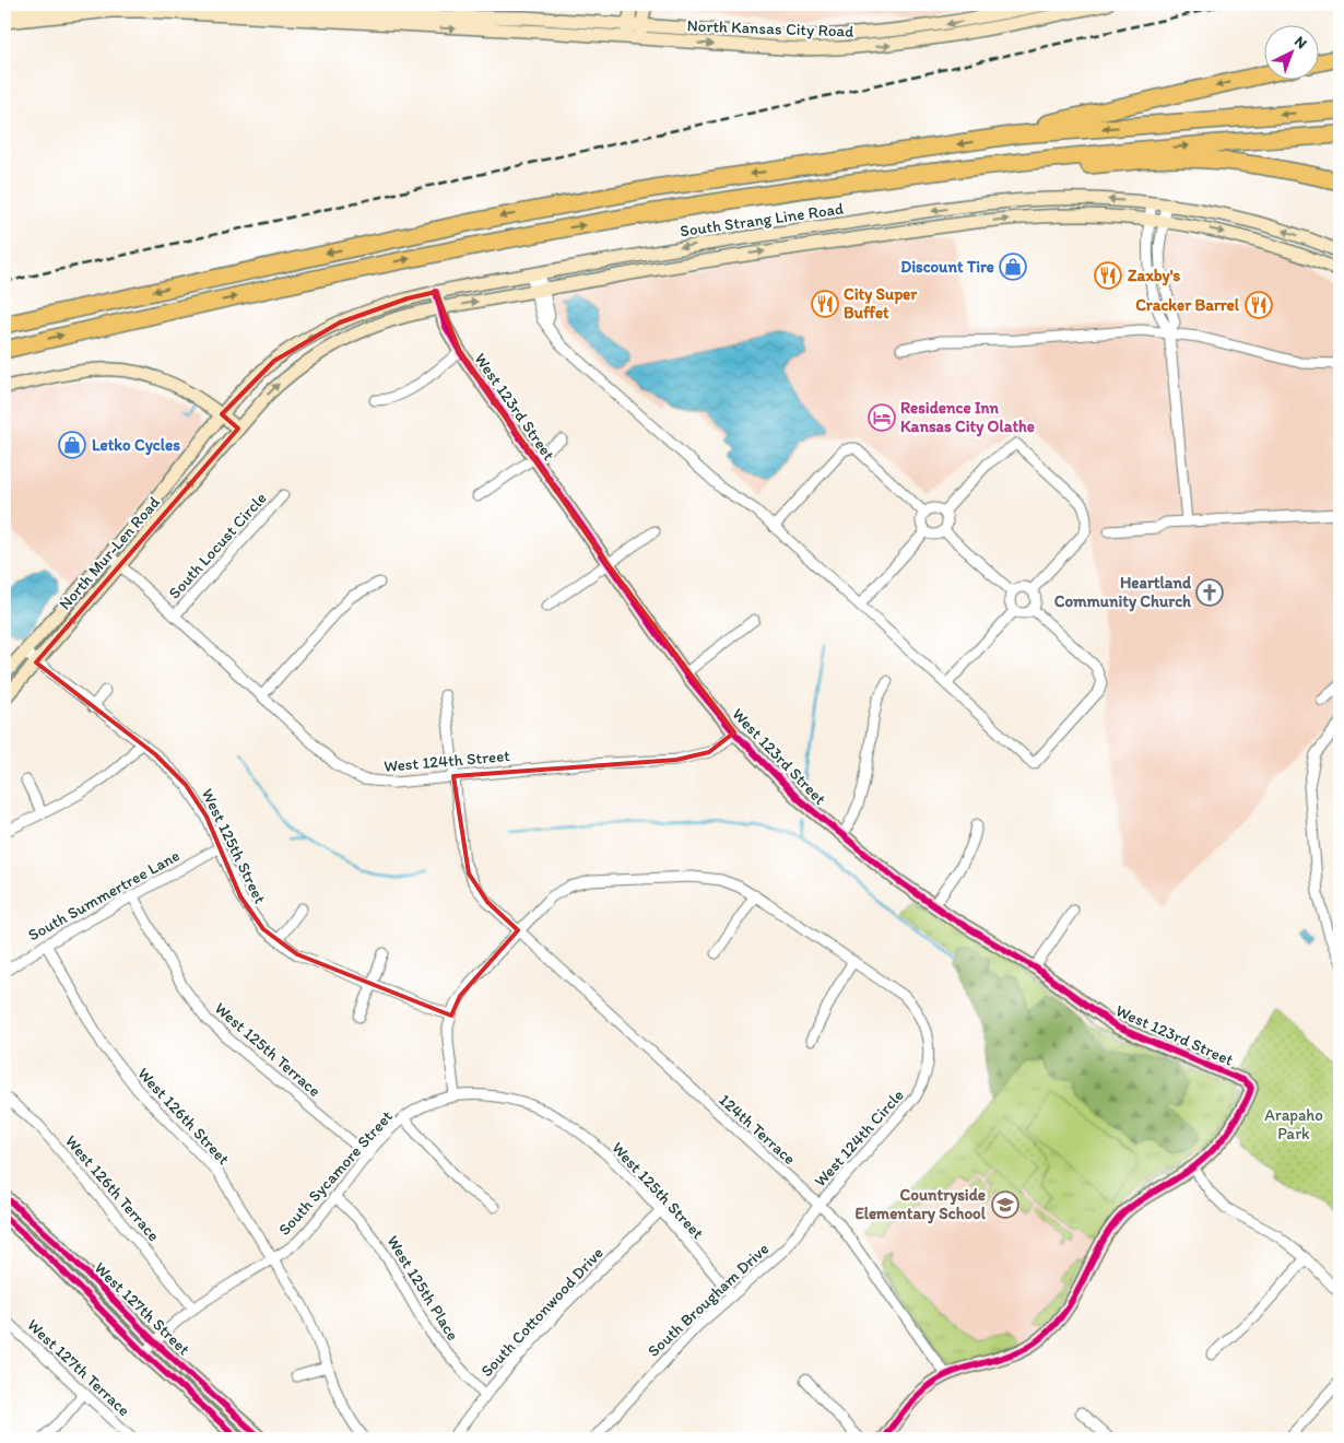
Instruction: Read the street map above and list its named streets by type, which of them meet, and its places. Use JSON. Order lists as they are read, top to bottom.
{
  "streets": {
    "main road": [
      "North Kansas City Road",
      "South Strang Line Road",
      "West 123rd Street",
      "North Mur-Len Road",
      "West 127th Street"
    ],
    "street": [
      "South Locust Circle",
      "West 124th Street",
      "West 125th Street",
      "South Summertree Lane",
      "West 125th Terrace",
      "West 126th Street",
      "124th Terrace",
      "West 124th Circle",
      "South Sycamore Street",
      "West 126th Terrace",
      "West 125th Place",
      "South Brougham Drive",
      "South Cottonwood Drive",
      "West 127th Terrace"
    ]
  },
  "crossings": [
    ["South Strang Line Road", "West 123rd Street"],
    ["South Strang Line Road", "North Mur-Len Road"],
    ["West 123rd Street", "West 124th Street"],
    ["South Locust Circle", "West 124th Street"],
    ["North Mur-Len Road", "West 124th Street"],
    ["North Mur-Len Road", "West 125th Street"],
    ["West 124th Street", "124th Terrace"],
    ["West 125th Street", "South Summertree Lane"],
    ["West 125th Street", "South Sycamore Street"],
    ["West 125th Street", "South Brougham Drive"],
    ["West 125th Street", "South Cottonwood Drive"],
    ["South Summertree Lane", "West 125th Terrace"],
    ["South Summertree Lane", "West 126th Street"],
    ["West 125th Terrace", "South Sycamore Street"],
    ["West 126th Street", "South Sycamore Street"],
    ["124th Terrace", "West 124th Circle"],
    ["124th Terrace", "South Brougham Drive"],
    ["West 124th Circle", "South Brougham Drive"],
    ["South Sycamore Street", "West 126th Terrace"],
    ["South Sycamore Street", "West 125th Place"],
    ["South Sycamore Street", "West 127th Street"],
    ["West 125th Place", "South Cottonwood Drive"]
  ],
  "parks": ["Arapaho Park"],
  "places": {
    "shop": ["Discount Tire", "Letko Cycles"],
    "restaurant": ["Zaxby's", "City Super Buffet", "Cracker Barrel"],
    "hotel": ["Residence Inn Kansas City Olathe"],
    "church": ["Heartland Community Church"],
    "school or university": ["Countryside Elementary School"]
  },
  "north": "top right"
}
